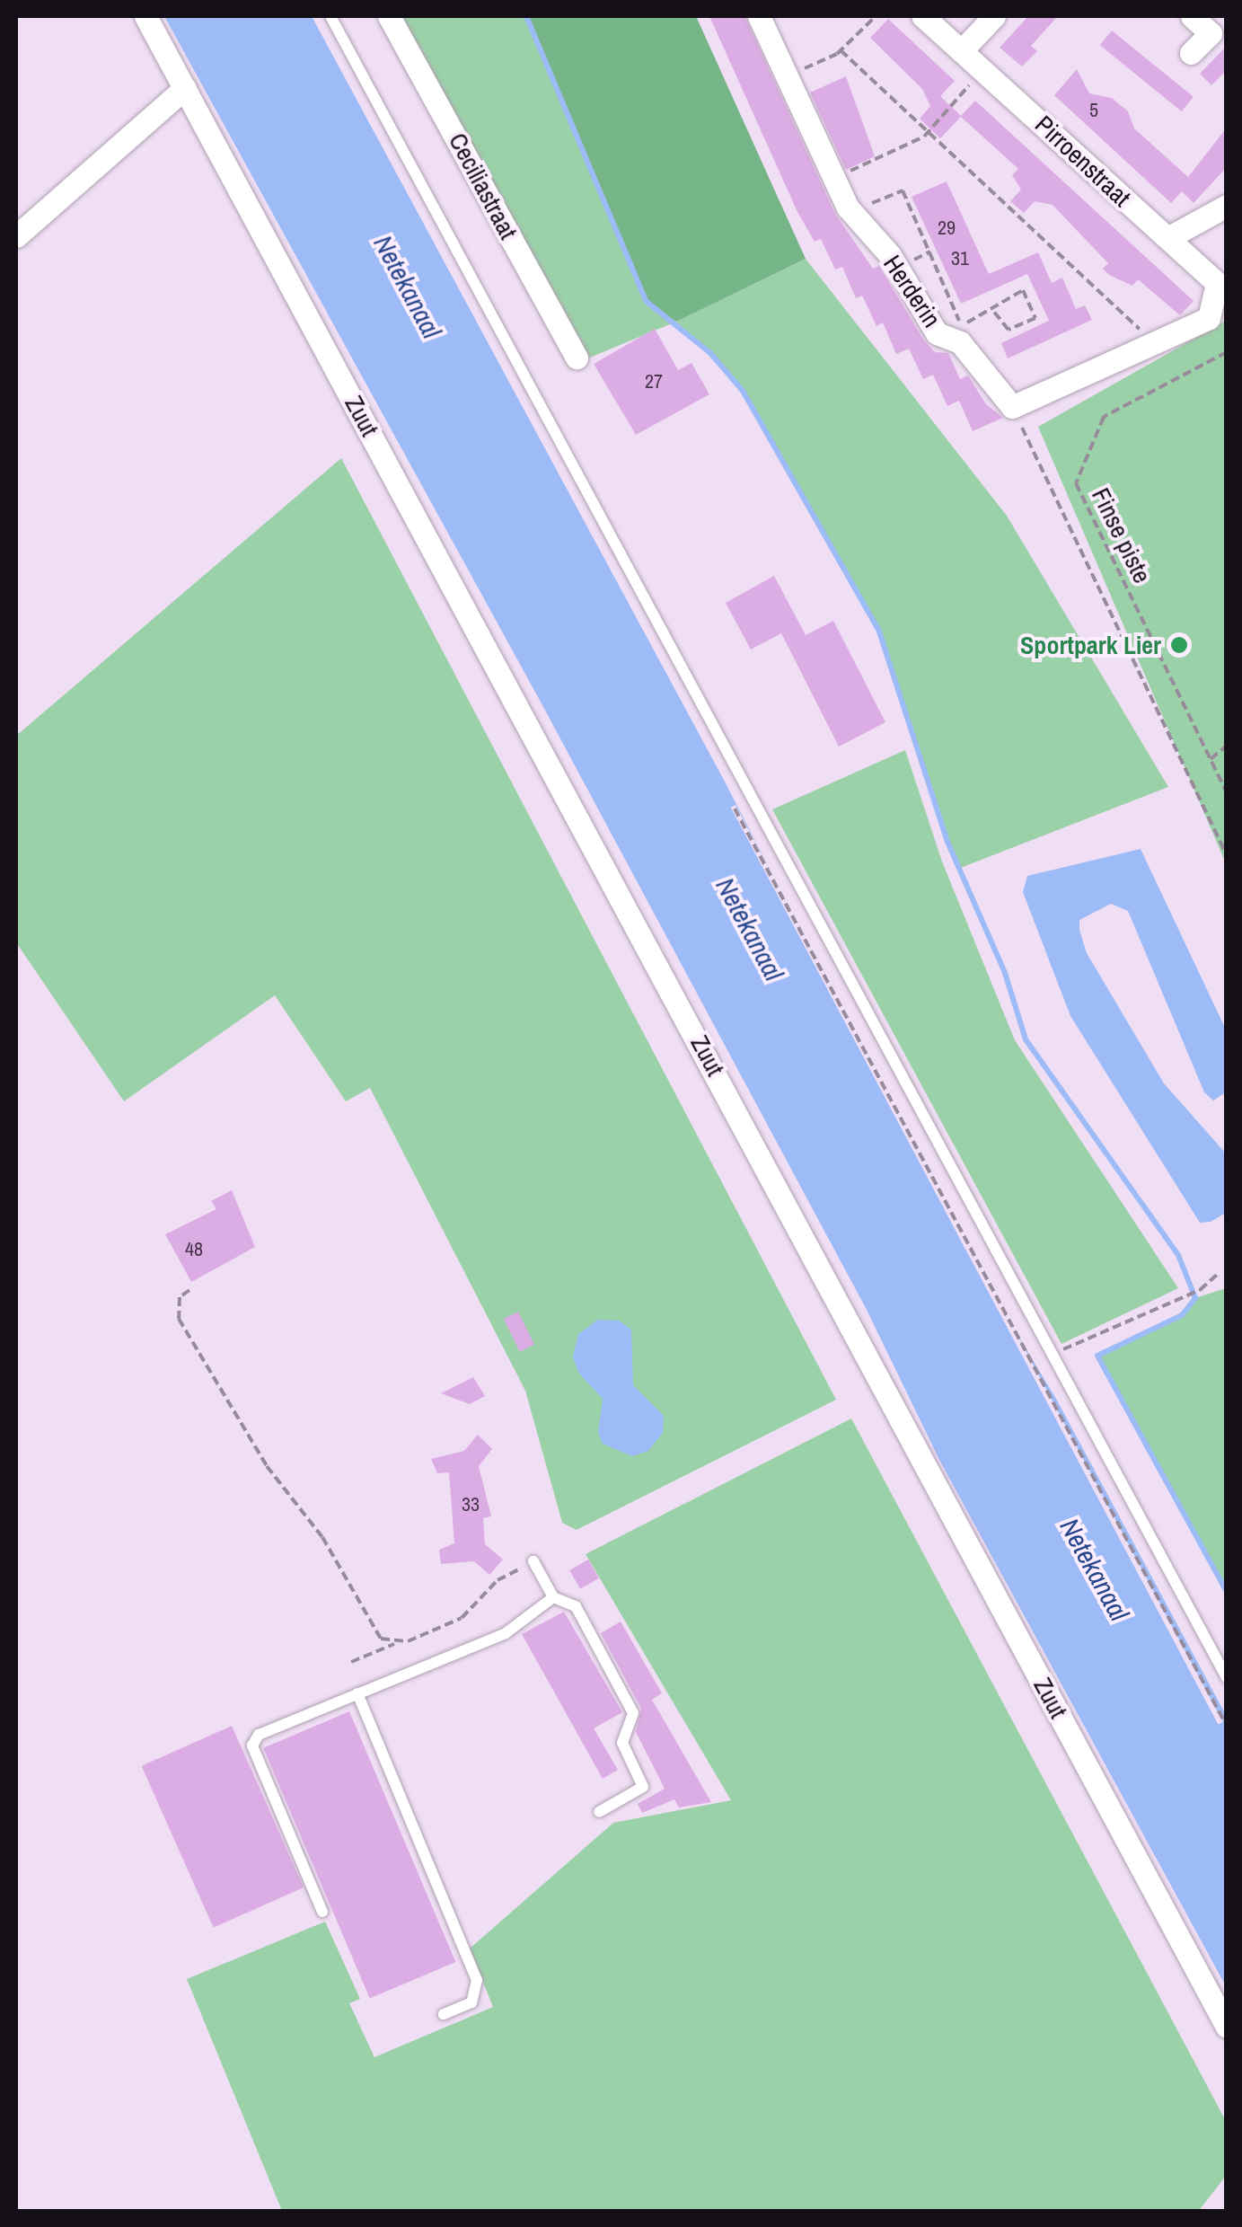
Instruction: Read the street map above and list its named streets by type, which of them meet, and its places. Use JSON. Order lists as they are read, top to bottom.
{
  "streets": {
    "street": [
      "Pirroenstraat",
      "Ceciliastraat",
      "Herderin",
      "Zuut"
    ],
    "path": ["Finse piste"]
  },
  "water": ["Netekanaal"],
  "places": ["Sportpark Lier"],
  "house_numbers": [
    "5",
    "29",
    "31",
    "27",
    "48",
    "33"
  ]
}
